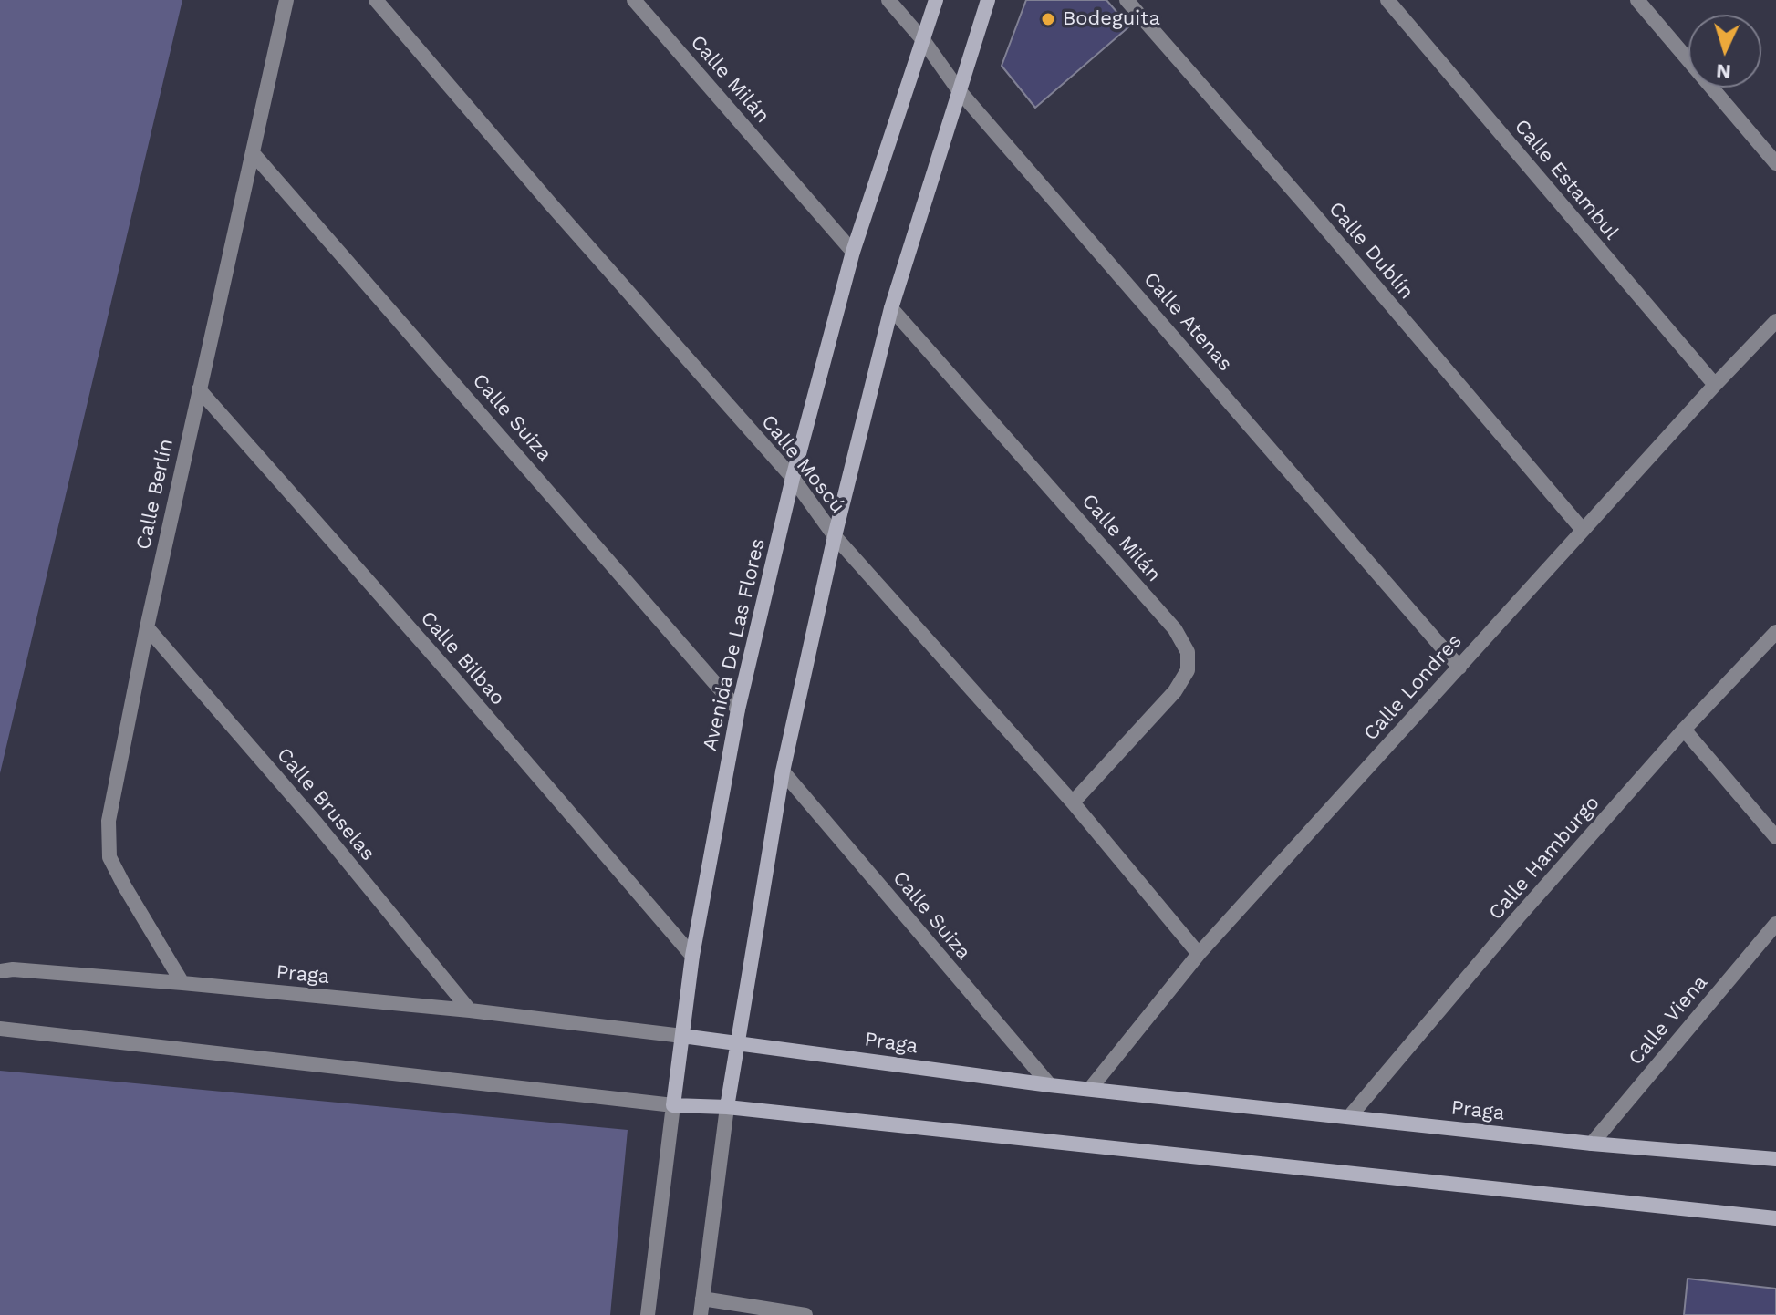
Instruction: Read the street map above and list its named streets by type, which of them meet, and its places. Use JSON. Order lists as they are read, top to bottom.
{
  "streets": {
    "street": [
      "Calle Milán",
      "Calle Estambul",
      "Calle Dublín",
      "Calle Atenas",
      "Calle Suiza",
      "Calle Moscú",
      "Calle Berlín",
      "Avenida De Las Flores",
      "Calle Bilbao",
      "Calle Londres",
      "Calle Bruselas",
      "Calle Hamburgo",
      "Praga",
      "Calle Viena"
    ]
  },
  "crossings": [
    ["Calle Milán", "Calle Moscú"],
    ["Calle Milán", "Avenida De Las Flores"],
    ["Calle Estambul", "Calle Londres"],
    ["Calle Dublín", "Calle Londres"],
    ["Calle Atenas", "Avenida De Las Flores"],
    ["Calle Atenas", "Calle Londres"],
    ["Calle Suiza", "Calle Berlín"],
    ["Calle Suiza", "Avenida De Las Flores"],
    ["Calle Suiza", "Praga"],
    ["Calle Moscú", "Avenida De Las Flores"],
    ["Calle Moscú", "Calle Londres"],
    ["Calle Berlín", "Calle Bilbao"],
    ["Calle Berlín", "Calle Bruselas"],
    ["Calle Berlín", "Praga"],
    ["Avenida De Las Flores", "Calle Bilbao"],
    ["Avenida De Las Flores", "Praga"],
    ["Calle Londres", "Praga"],
    ["Calle Bruselas", "Praga"],
    ["Calle Hamburgo", "Praga"],
    ["Praga", "Calle Viena"]
  ],
  "places": ["Bodeguita"],
  "north": "bottom"
}
